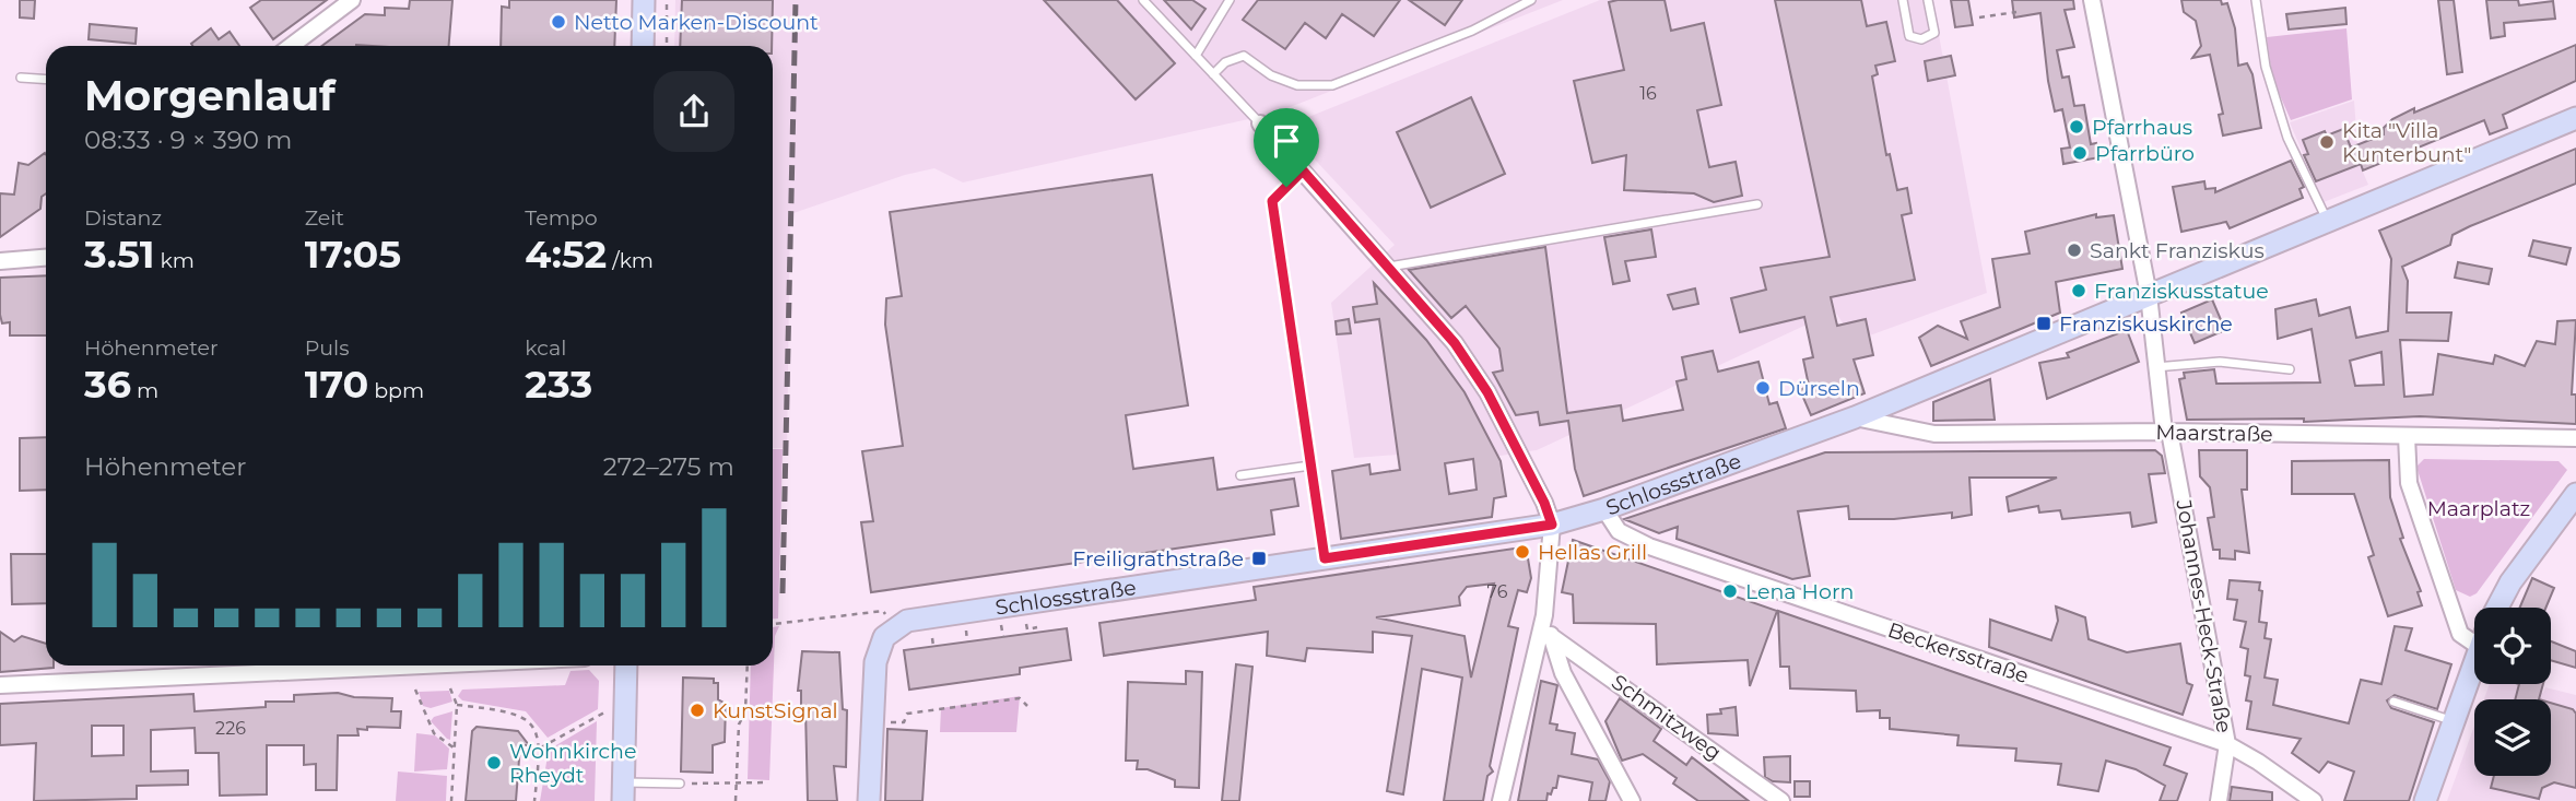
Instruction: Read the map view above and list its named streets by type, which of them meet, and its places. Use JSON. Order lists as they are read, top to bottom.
{
  "streets": {
    "street": [
      "Maarstraße",
      "Schlossstraße",
      "Johannes-Heck-Straße",
      "Beckersstraße",
      "Schmitzweg"
    ]
  },
  "crossings": [
    ["Maarstraße", "Schlossstraße"],
    ["Maarstraße", "Johannes-Heck-Straße"],
    ["Schlossstraße", "Johannes-Heck-Straße"],
    ["Schlossstraße", "Beckersstraße"],
    ["Johannes-Heck-Straße", "Beckersstraße"]
  ],
  "parks": ["Maarplatz"],
  "places": {
    "other": [
      "Netto Marken-Discount",
      "Pfarrhaus",
      "Kita \"Villa Kunterbunt\"",
      "Pfarrbüro",
      "Sankt Franziskus",
      "Franziskusstatue",
      "Dürseln",
      "Hellas Grill",
      "Lena Horn",
      "KunstSignal",
      "Wohnkirche Rheydt"
    ],
    "transit": ["Franziskuskirche", "Freiligrathstraße"]
  },
  "house_numbers": ["16", "76", "226"],
  "page": {
    "heading": ["Morgenlauf", "08:33 · 9 × 390 m"],
    "stats": [
      ["Distanz", "3.51 km"],
      ["Zeit", "17:05"],
      ["Tempo", "4:52 /km"],
      ["Höhenmeter", "36 m"],
      ["Puls", "170 bpm"],
      ["kcal", "233"]
    ],
    "chart": ["Höhenmeter", "272–275 m"]
  }
}
